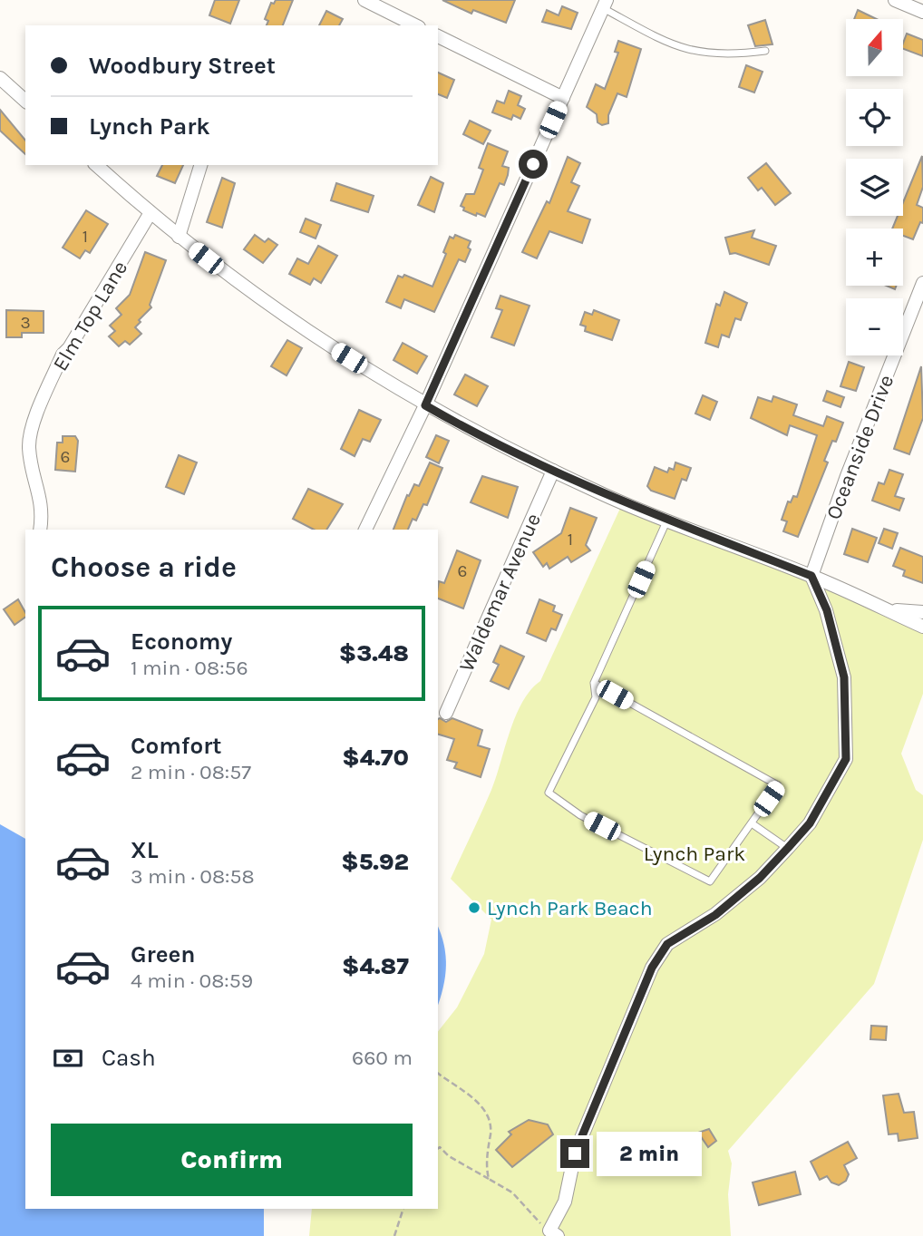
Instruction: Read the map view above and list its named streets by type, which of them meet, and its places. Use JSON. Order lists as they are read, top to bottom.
{
  "streets": {
    "street": ["Elm Top Lane", "Oceanside Drive", "Waldemar Avenue"]
  },
  "parks": ["Lynch Park"],
  "places": ["Lynch Park Beach"],
  "house_numbers": [
    "1",
    "3",
    "6",
    "1",
    "6"
  ],
  "north": "top",
  "page": {
    "map_buttons": ["+", "−"],
    "banner": ["Woodbury Street", "Lynch Park"],
    "heading": "Choose a ride",
    "list": [
      {
        "name": "Economy",
        "note": "1 min · 08:56",
        "value": "$3.48"
      },
      {
        "name": "Comfort",
        "note": "2 min · 08:57",
        "value": "$4.70"
      },
      {
        "name": "XL",
        "note": "3 min · 08:58",
        "value": "$5.92"
      },
      {
        "name": "Green",
        "note": "4 min · 08:59",
        "value": "$4.87"
      }
    ],
    "pay": ["Cash", "660 m"],
    "buttons": "Confirm",
    "bubble": "2 min"
  }
}
